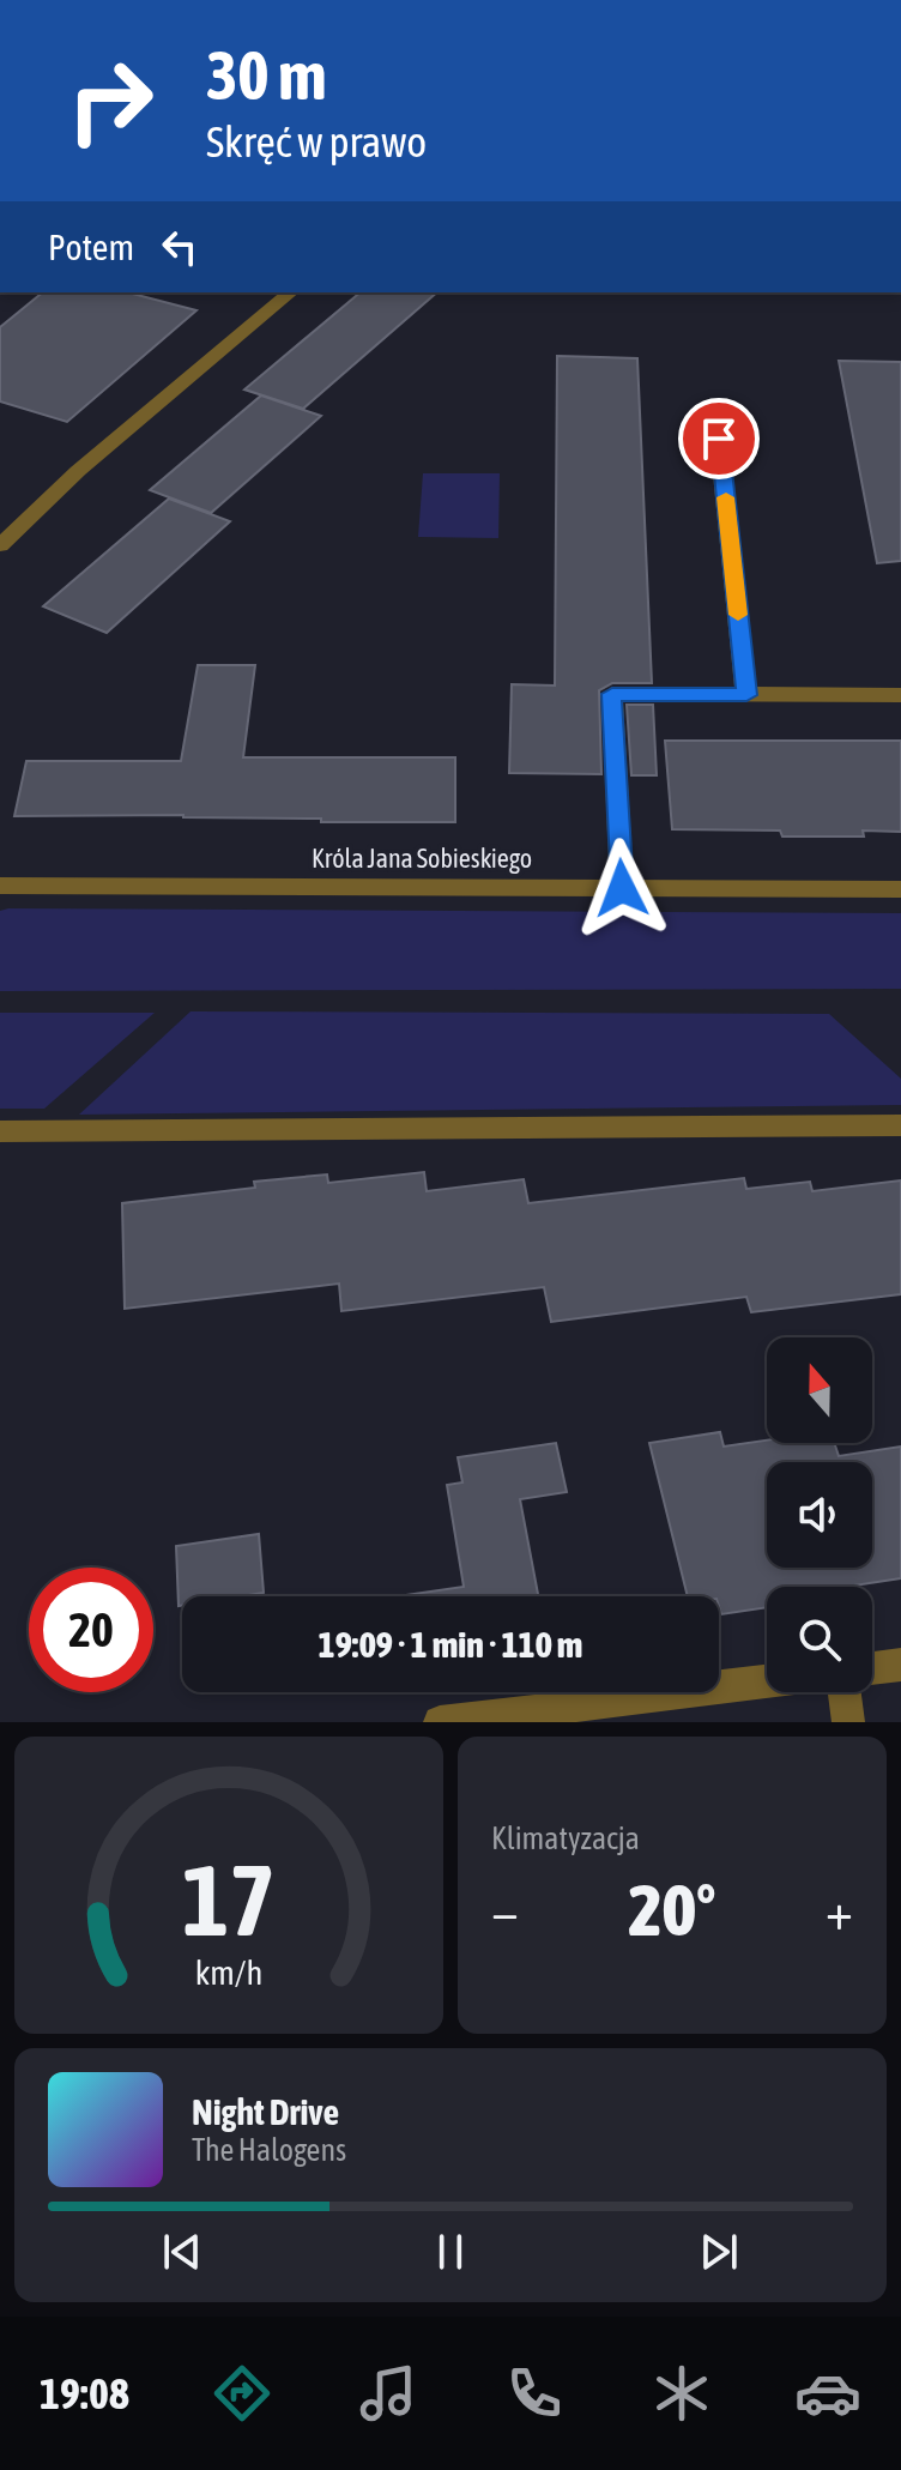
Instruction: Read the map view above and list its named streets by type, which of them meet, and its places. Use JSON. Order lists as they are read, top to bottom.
{
  "streets": {
    "street": ["Króla Jana Sobieskiego"]
  },
  "north": "top",
  "page": {
    "turn": ["30 m", "Skręć w prawo"],
    "then": "Potem",
    "limit": "20",
    "trip": "19:09 · 1 min · 110 m",
    "tile": "Klimatyzacja",
    "heat": ["−", "20°", "+"],
    "song": ["Night Drive", "The Halogens"],
    "tabs": "19:08",
    "gauge": ["17", "km/h"]
  }
}
